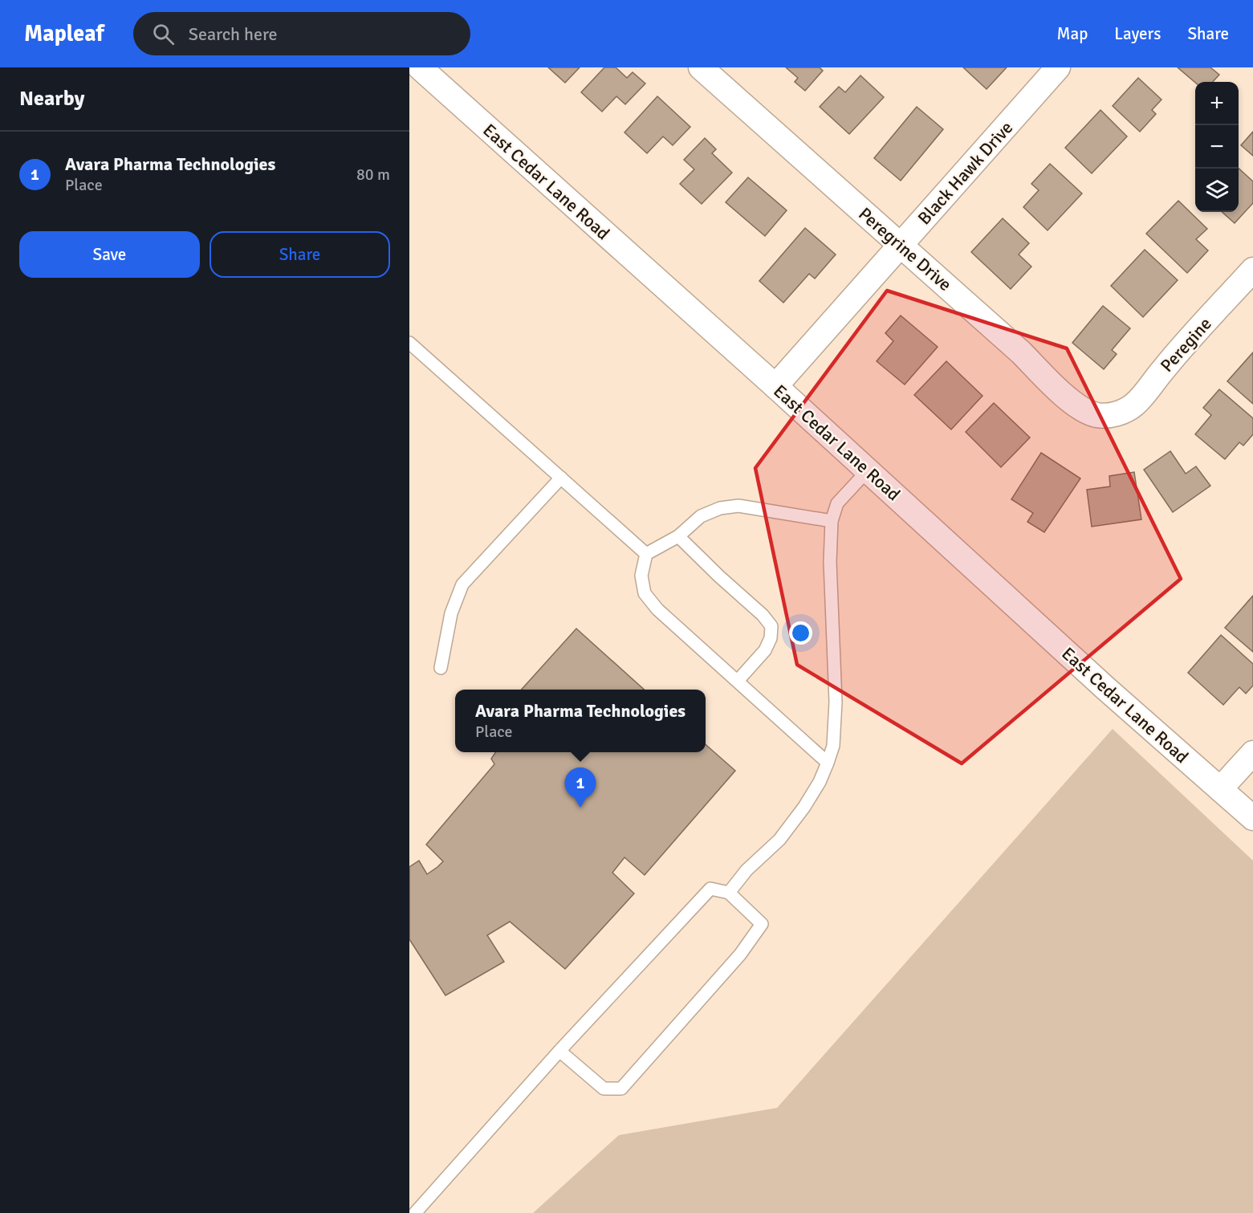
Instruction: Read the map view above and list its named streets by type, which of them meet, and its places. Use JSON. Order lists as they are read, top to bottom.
{
  "streets": {
    "street": [
      "Black Hawk Drive",
      "East Cedar Lane Road",
      "Peregrine Drive",
      "Peregine"
    ]
  },
  "crossings": [
    ["Black Hawk Drive", "East Cedar Lane Road"],
    ["Black Hawk Drive", "Peregrine Drive"],
    ["Peregrine Drive", "Peregine"]
  ],
  "page": {
    "header": "Mapleaf",
    "search": "Search here",
    "nav": ["Map", "Layers", "Share"],
    "heading": "Nearby",
    "map_buttons": ["+", "−"],
    "list": [
      {
        "mark": "1",
        "name": "Avara Pharma Technologies",
        "note": "Place",
        "value": "80 m"
      }
    ],
    "buttons": ["Save", "Share"],
    "popup": ["Avara Pharma Technologies", "Place"],
    "pins": "1"
  }
}
